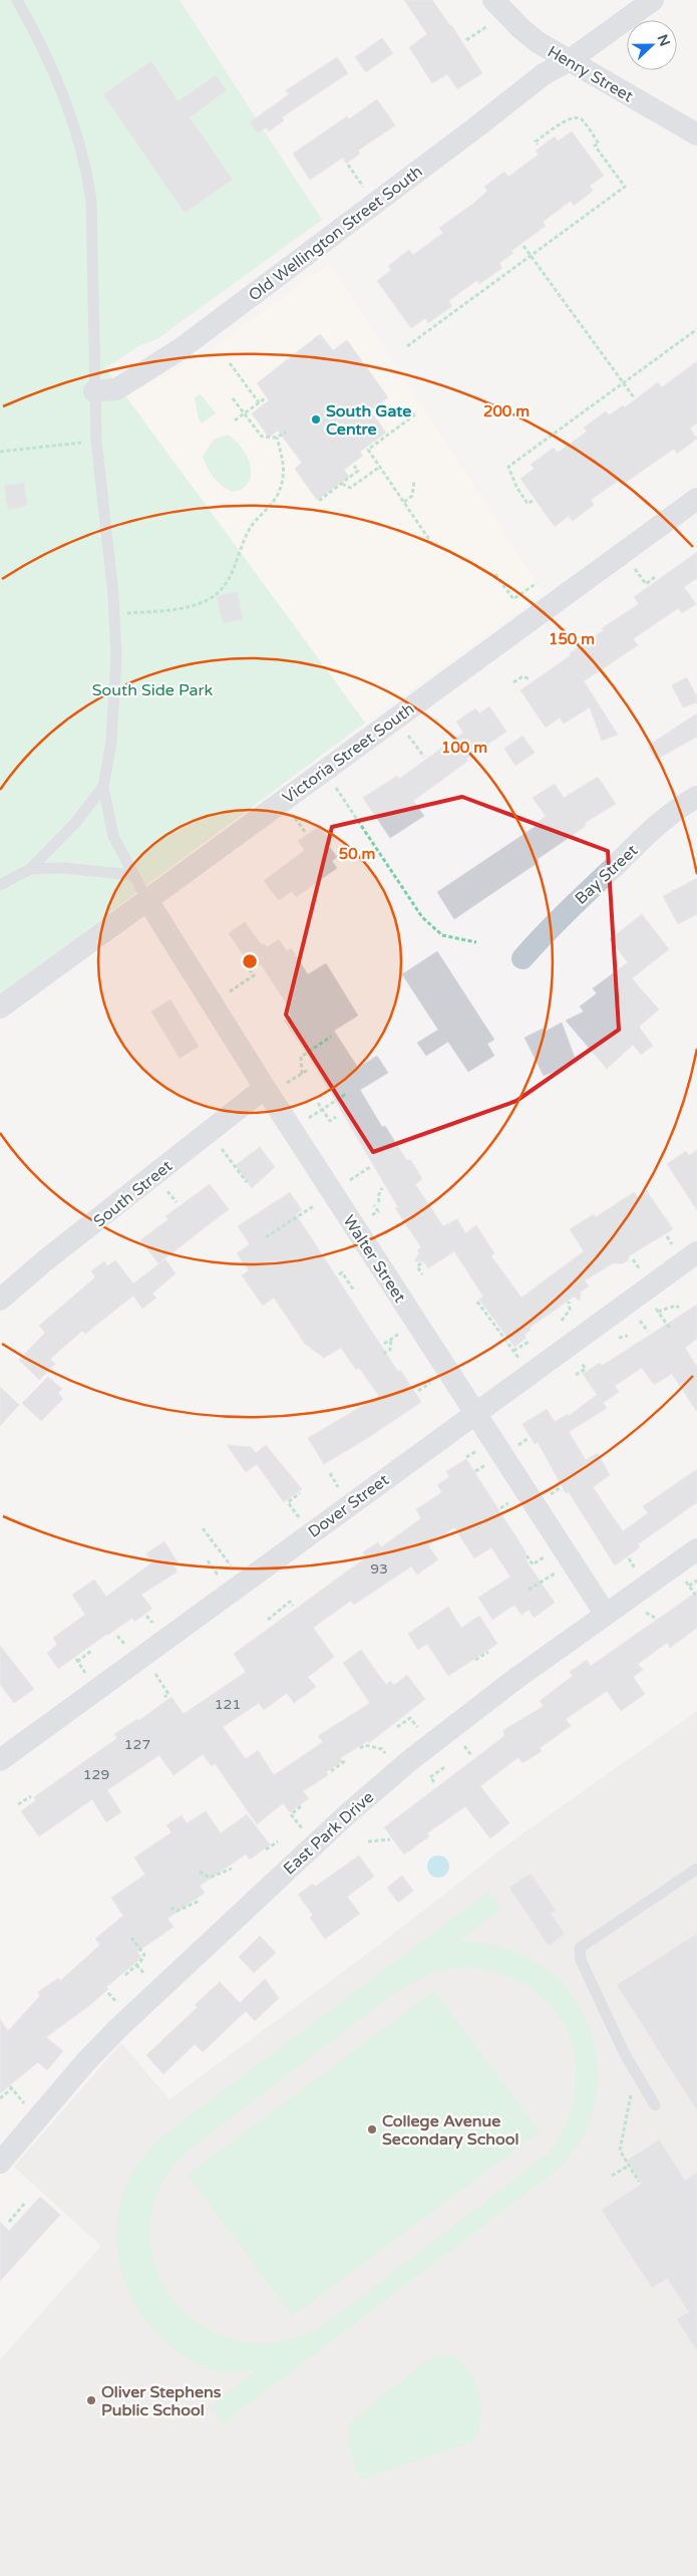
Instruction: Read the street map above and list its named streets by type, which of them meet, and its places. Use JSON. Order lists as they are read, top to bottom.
{
  "streets": {
    "street": [
      "Henry Street",
      "Old Wellington Street South",
      "Victoria Street South",
      "Bay Street",
      "South Street",
      "Walter Street",
      "Dover Street",
      "East Park Drive"
    ]
  },
  "crossings": [
    ["Henry Street", "Old Wellington Street South"],
    ["Victoria Street South", "Walter Street"],
    ["South Street", "Walter Street"],
    ["Walter Street", "Dover Street"],
    ["Walter Street", "East Park Drive"]
  ],
  "parks": ["South Side Park"],
  "places": ["South Gate Centre", "College Avenue Secondary School", "Oliver Stephens Public School"],
  "house_numbers": [
    "93",
    "121",
    "127",
    "129"
  ],
  "north": "right",
  "rings": [
    "200 m",
    "150 m",
    "100 m",
    "50 m"
  ]
}
